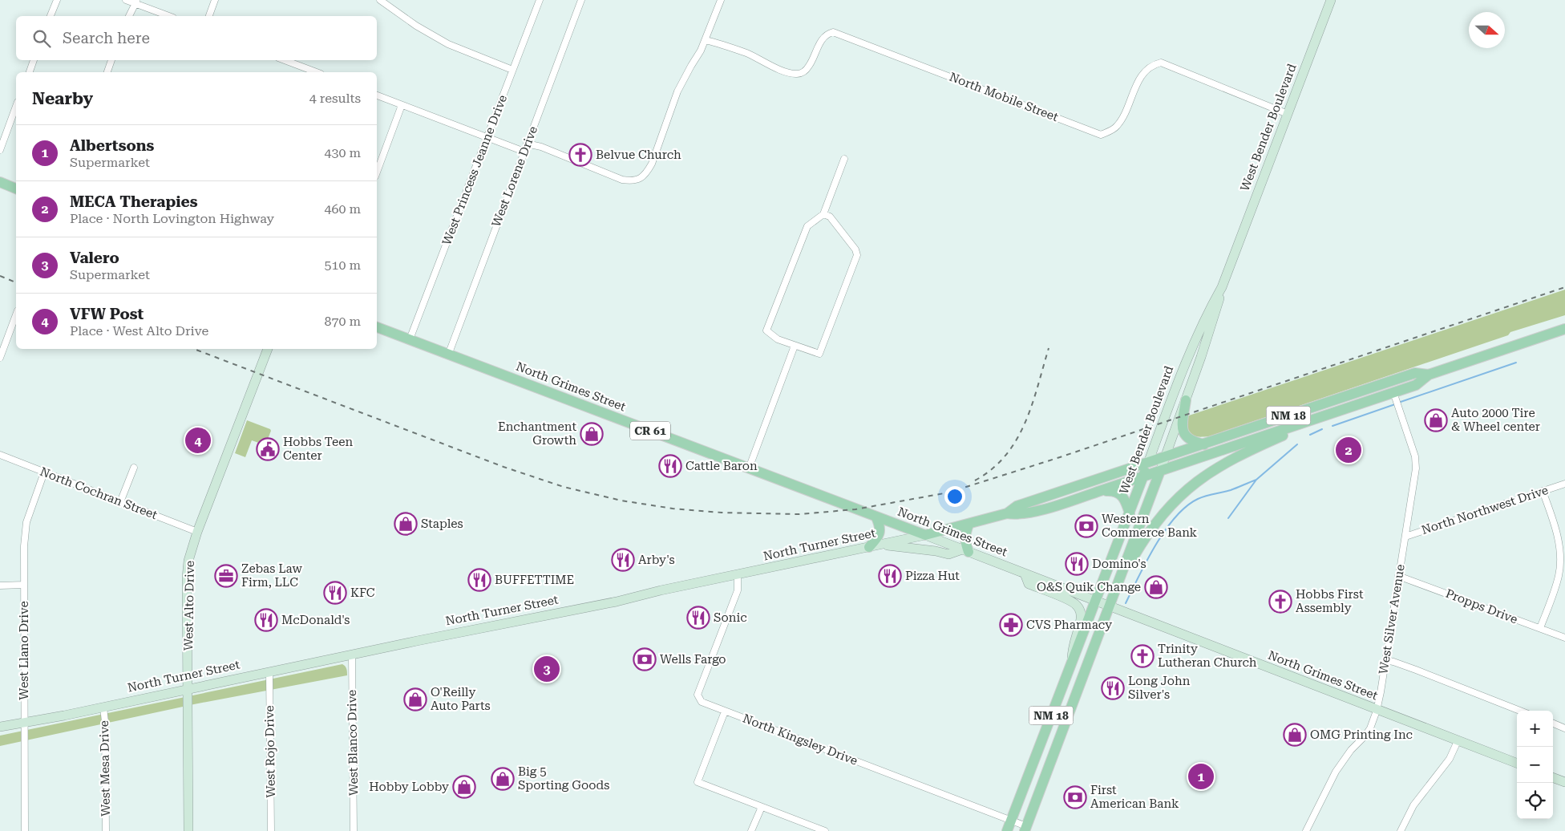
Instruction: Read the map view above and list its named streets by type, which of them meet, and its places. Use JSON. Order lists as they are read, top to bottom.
{
  "streets": {
    "main road": [
      "West Bender Boulevard",
      "North Grimes Street",
      "NM 18",
      "CR 61",
      "North Turner Street",
      "West Alto Drive"
    ],
    "street": [
      "North Mobile Street",
      "West Princess Jeanne Drive",
      "West Lorene Drive",
      "North Cochran Street",
      "North Northwest Drive",
      "Propps Drive",
      "West Silver Avenue",
      "West Llano Drive",
      "North Kingsley Drive",
      "West Blanco Drive",
      "West Rojo Drive",
      "West Mesa Drive"
    ]
  },
  "crossings": [
    ["North Mobile Street", "West Bender Boulevard"],
    ["West Bender Boulevard", "North Grimes Street"],
    ["West Bender Boulevard", "NM 18"],
    ["West Bender Boulevard", "North Turner Street"],
    ["West Bender Boulevard", "North Kingsley Drive"],
    ["West Princess Jeanne Drive", "North Grimes Street"],
    ["West Lorene Drive", "North Grimes Street"],
    ["North Grimes Street", "North Turner Street"],
    ["North Grimes Street", "West Silver Avenue"],
    ["NM 18", "North Turner Street"],
    ["NM 18", "West Silver Avenue"],
    ["North Cochran Street", "West Alto Drive"],
    ["North Cochran Street", "West Llano Drive"],
    ["North Northwest Drive", "West Silver Avenue"],
    ["North Turner Street", "West Alto Drive"],
    ["North Turner Street", "West Llano Drive"],
    ["North Turner Street", "North Kingsley Drive"],
    ["North Turner Street", "West Blanco Drive"],
    ["North Turner Street", "West Rojo Drive"],
    ["North Turner Street", "West Mesa Drive"],
    ["Propps Drive", "West Silver Avenue"]
  ],
  "places": {
    "church": ["Belvue Church", "Hobbs First Assembly", "Trinity Lutheran Church"],
    "shop": [
      "Auto 2000 Tire & Wheel center",
      "Enchantment Growth",
      "Staples",
      "O&S Quik Change",
      "O'Reilly Auto Parts",
      "OMG Printing Inc",
      "Big 5 Sporting Goods",
      "Hobby Lobby"
    ],
    "public building": ["Hobbs Teen Center"],
    "restaurant": [
      "Cattle Baron",
      "Arby's",
      "Domino's",
      "Pizza Hut",
      "BUFFETTIME",
      "KFC",
      "Sonic",
      "McDonald's",
      "Long John Silver's"
    ],
    "bank": ["Western Commerce Bank", "Wells Fargo", "First American Bank"],
    "office": ["Zebas Law Firm, LLC"],
    "pharmacy": ["CVS Pharmacy"]
  },
  "north": "right",
  "page": {
    "search": "Search here",
    "heading": ["Nearby", "4 results"],
    "list": [
      {
        "mark": "1",
        "name": "Albertsons",
        "note": "Supermarket",
        "value": "430 m"
      },
      {
        "mark": "2",
        "name": "MECA Therapies",
        "note": "Place · North Lovington Highway",
        "value": "460 m"
      },
      {
        "mark": "3",
        "name": "Valero",
        "note": "Supermarket",
        "value": "510 m"
      },
      {
        "mark": "4",
        "name": "VFW Post",
        "note": "Place · West Alto Drive",
        "value": "870 m"
      }
    ],
    "pins": [
      "4",
      "2",
      "3",
      "1"
    ],
    "map_buttons": ["+", "−"]
  }
}
